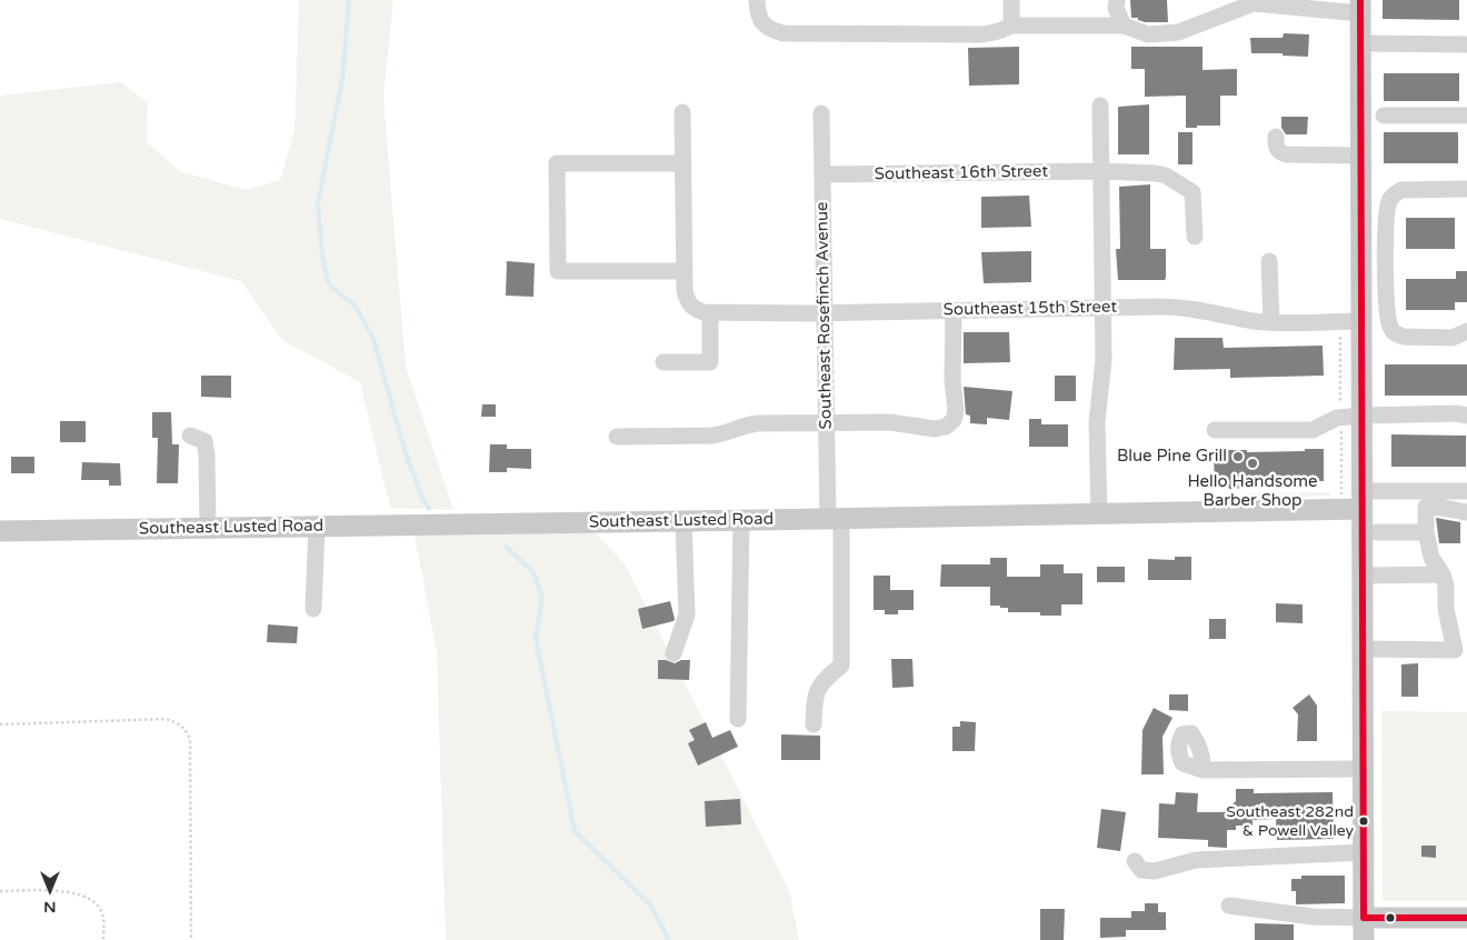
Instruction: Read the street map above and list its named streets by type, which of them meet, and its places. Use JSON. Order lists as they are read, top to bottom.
{
  "streets": {
    "main road": ["Southeast Lusted Road"],
    "street": ["Southeast 16th Street", "Southeast 15th Street", "Southeast Rosefinch Avenue"]
  },
  "crossings": [
    ["Southeast 16th Street", "Southeast Rosefinch Avenue"],
    ["Southeast 15th Street", "Southeast Rosefinch Avenue"],
    ["Southeast Rosefinch Avenue", "Southeast Lusted Road"]
  ],
  "places": ["Blue Pine Grill", "Hello Handsome Barber Shop", "Southeast 282nd & Powell Valley"],
  "north": "bottom"
}
